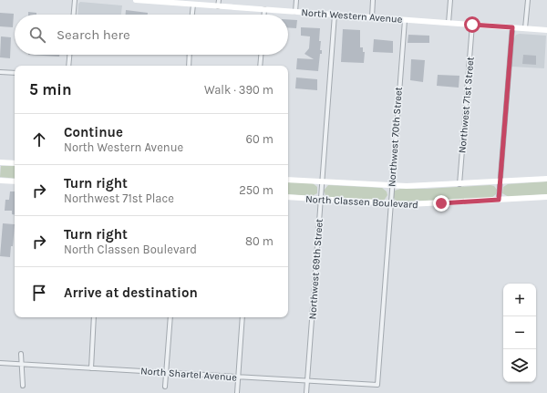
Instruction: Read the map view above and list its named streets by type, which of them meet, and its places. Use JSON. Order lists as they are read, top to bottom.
{
  "streets": {
    "street": [
      "North Western Avenue",
      "Northwest 71st Street",
      "Northwest 70th Street",
      "North Classen Boulevard",
      "Northwest 69th Street",
      "North Shartel Avenue"
    ]
  },
  "crossings": [
    ["North Western Avenue", "Northwest 71st Street"],
    ["North Western Avenue", "Northwest 70th Street"],
    ["North Western Avenue", "Northwest 69th Street"],
    ["Northwest 71st Street", "North Classen Boulevard"],
    ["Northwest 70th Street", "North Classen Boulevard"],
    ["Northwest 70th Street", "North Shartel Avenue"],
    ["North Classen Boulevard", "Northwest 69th Street"],
    ["Northwest 69th Street", "North Shartel Avenue"]
  ],
  "page": {
    "search": "Search here",
    "heading": ["5 min", "Walk · 390 m"],
    "list": [
      ["Continue", "North Western Avenue", "60 m"],
      ["Turn right", "Northwest 71st Place", "250 m"],
      ["Turn right", "North Classen Boulevard", "80 m"],
      "Arrive at destination"
    ],
    "map_buttons": ["+", "−"]
  }
}
